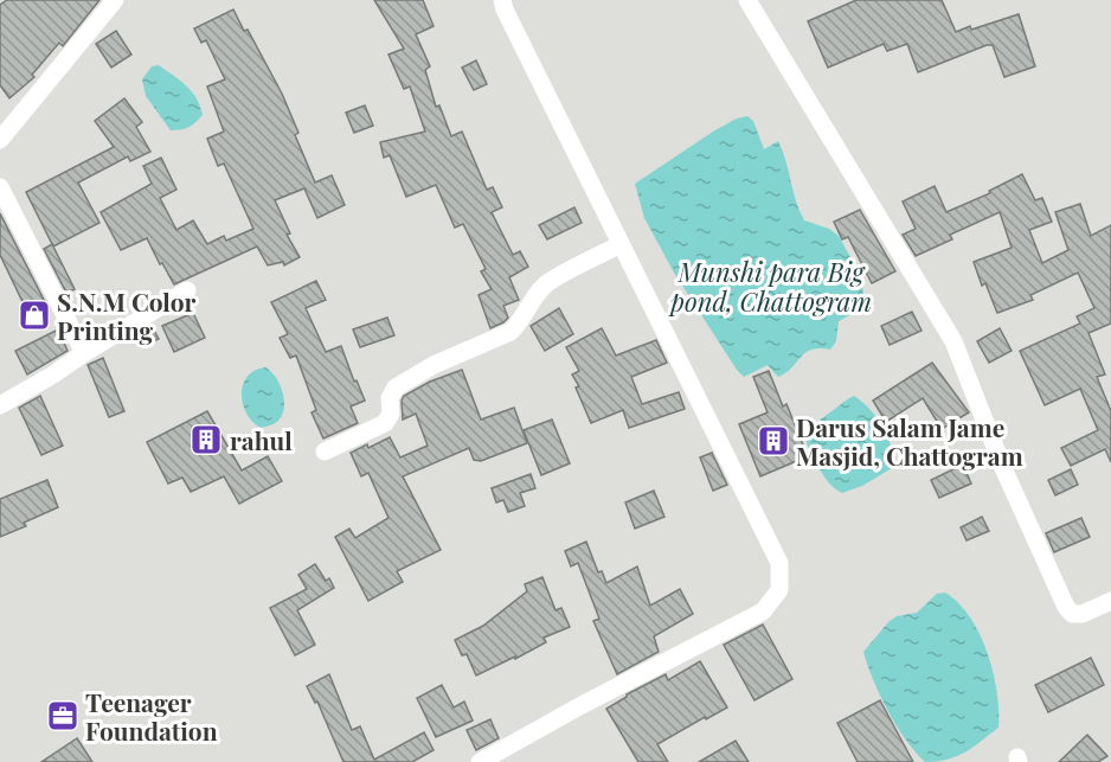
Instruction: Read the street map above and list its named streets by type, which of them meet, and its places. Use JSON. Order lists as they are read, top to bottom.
{
  "water": ["Munshi para Big pond, Chattogram"],
  "places": {
    "shop": ["S.N.M Color Printing"],
    "building": ["rahul", "Darus Salam Jame Masjid, Chattogram"],
    "office": ["Teenager Foundation"]
  }
}
